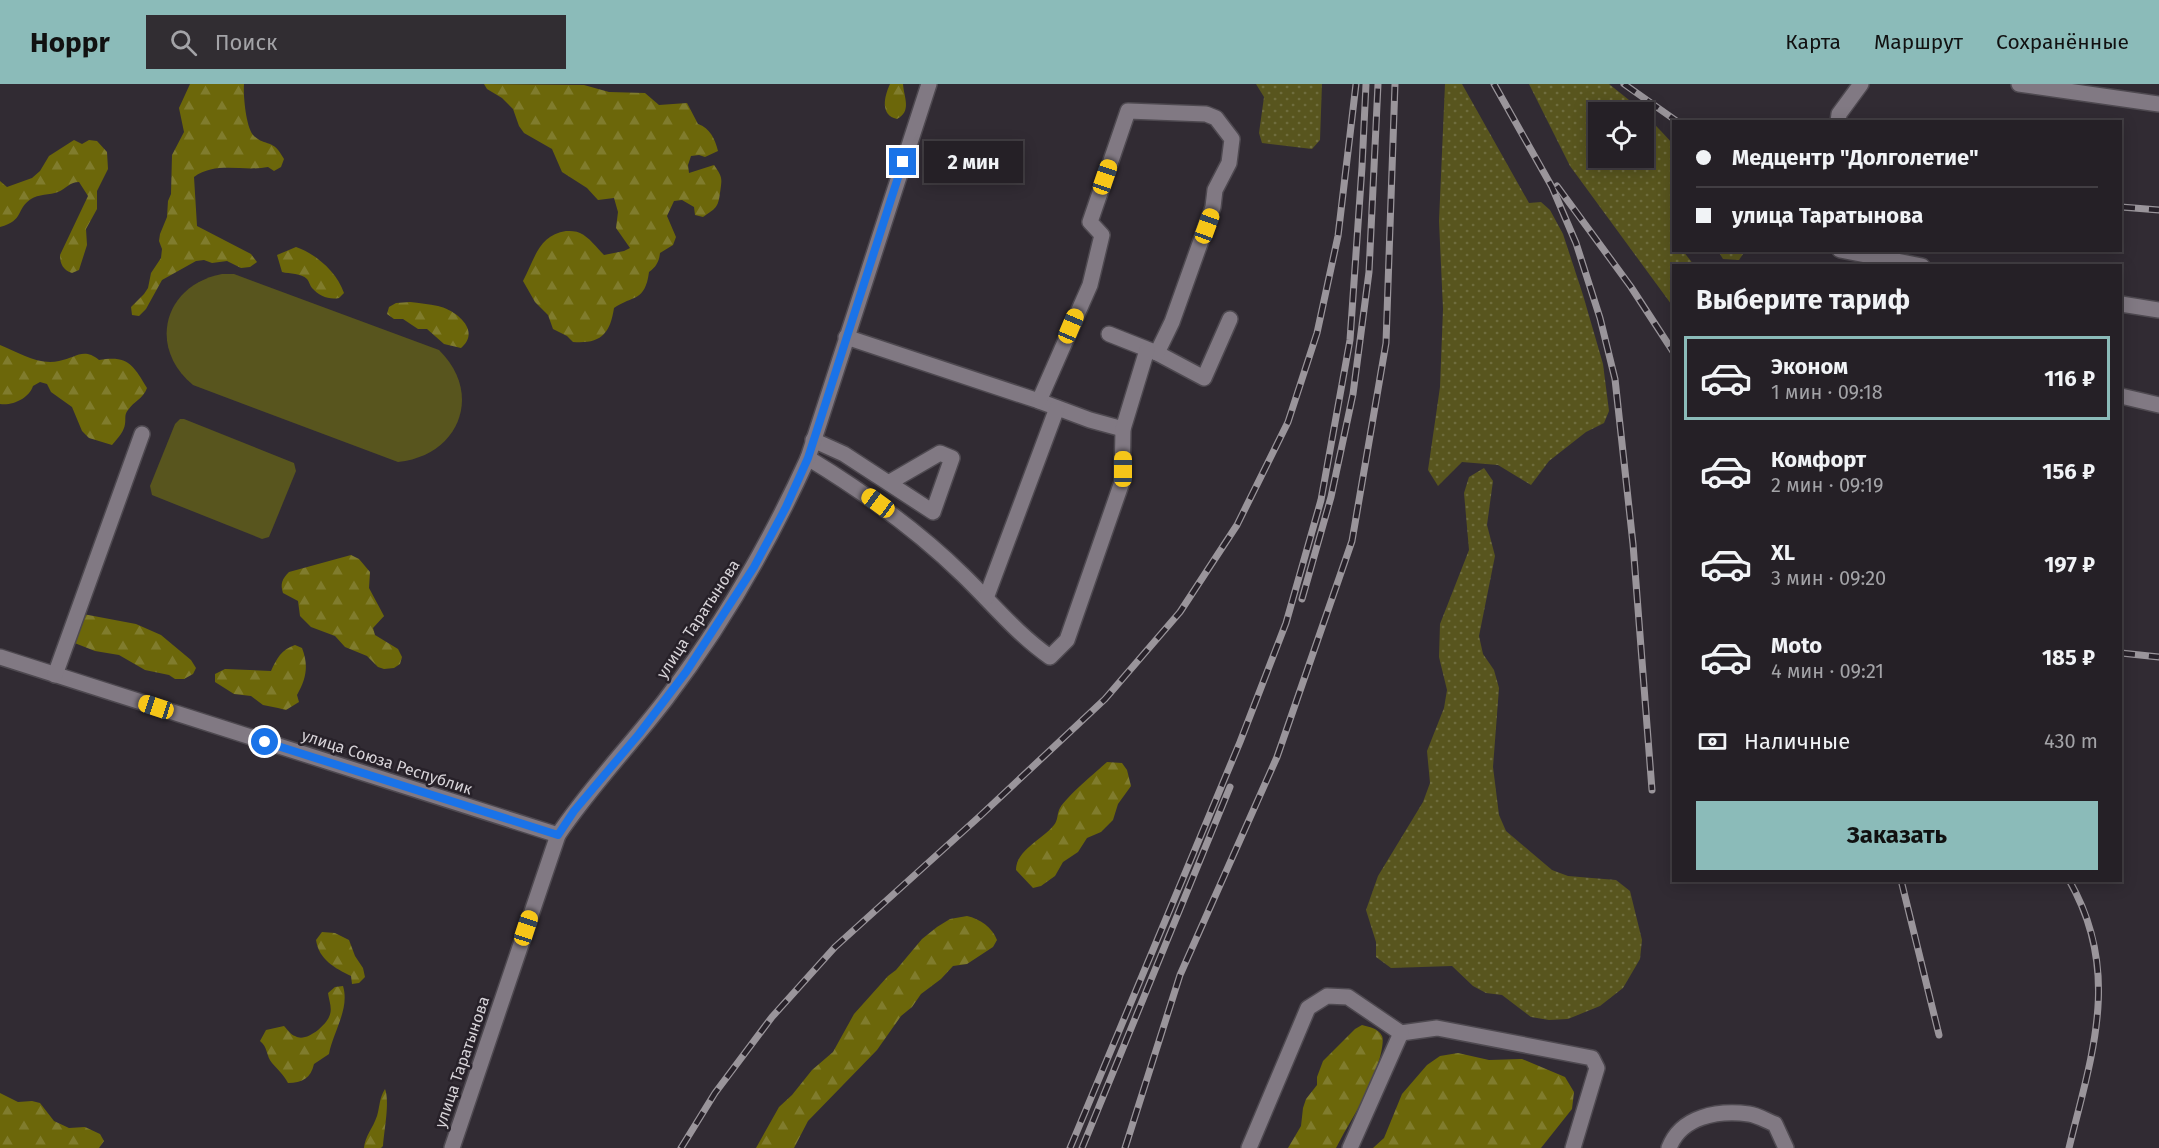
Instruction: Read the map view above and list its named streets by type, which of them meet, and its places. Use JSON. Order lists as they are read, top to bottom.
{
  "streets": {
    "street": ["улица Таратынова", "улица Союза Республик"]
  },
  "crossings": [
    ["улица Таратынова", "улица Союза Республик"]
  ],
  "page": {
    "header": "Hoppr",
    "search": "Поиск",
    "nav": ["Карта", "Маршрут", "Сохранённые"],
    "banner": ["Медцентр \"Долголетие\"", "улица Таратынова"],
    "bubble": "2 мин",
    "heading": "Выберите тариф",
    "list": [
      {
        "name": "Эконом",
        "note": "1 мин · 09:18",
        "value": "116 ₽"
      },
      {
        "name": "Комфорт",
        "note": "2 мин · 09:19",
        "value": "156 ₽"
      },
      {
        "name": "XL",
        "note": "3 мин · 09:20",
        "value": "197 ₽"
      },
      {
        "name": "Moto",
        "note": "4 мин · 09:21",
        "value": "185 ₽"
      }
    ],
    "pay": ["Наличные", "430 m"],
    "buttons": "Заказать"
  }
}
